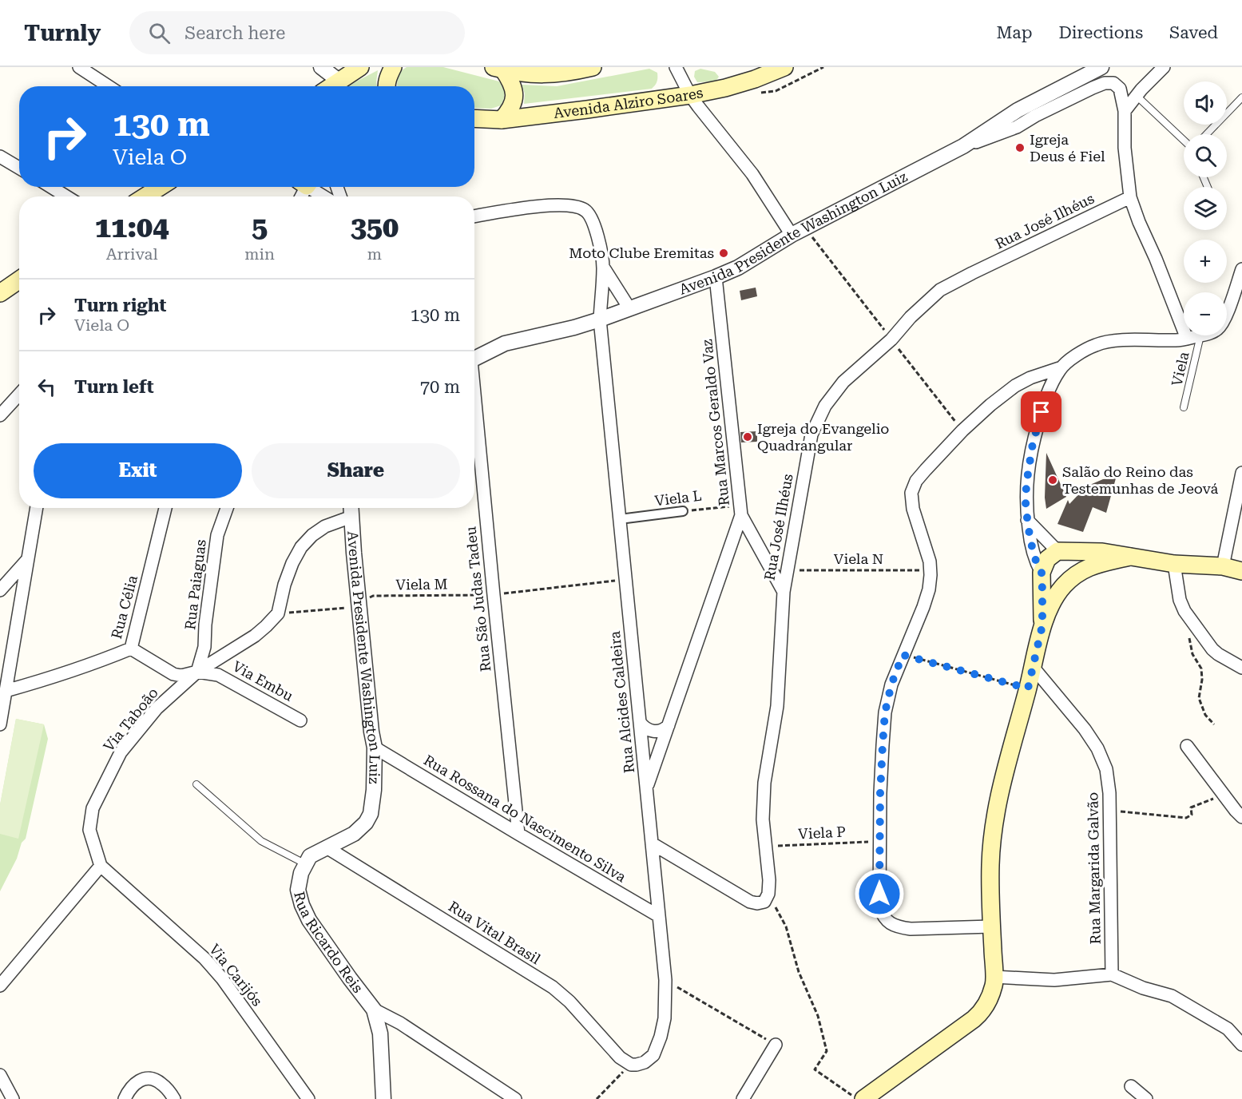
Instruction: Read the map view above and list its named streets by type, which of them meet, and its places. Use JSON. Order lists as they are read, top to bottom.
{
  "streets": {
    "main road": ["Avenida Alziro Soares"],
    "street": [
      "Rua José Ilhéus",
      "Avenida Presidente Washington Luiz",
      "Rua Marcos Geraldo Vaz",
      "Viela L",
      "Rua Paiaguas",
      "Rua São Judas Tadeu",
      "Rua Célia",
      "Via Embu",
      "Rua Alcides Caldeira",
      "Via Taboão",
      "Rua Rossana do Nascimento Silva",
      "Rua Margarida Galvão",
      "Rua Vital Brasil",
      "Rua Ricardo Reis",
      "Via Carijós"
    ],
    "lane": ["Viela"],
    "path": ["Viela N", "Viela M", "Viela P"]
  },
  "crossings": [
    ["Rua José Ilhéus", "Viela N"],
    ["Rua José Ilhéus", "Viela P"],
    ["Avenida Presidente Washington Luiz", "Rua Marcos Geraldo Vaz"],
    ["Avenida Presidente Washington Luiz", "Viela M"],
    ["Avenida Presidente Washington Luiz", "Rua Alcides Caldeira"],
    ["Avenida Presidente Washington Luiz", "Rua Rossana do Nascimento Silva"],
    ["Avenida Presidente Washington Luiz", "Rua Vital Brasil"],
    ["Rua Marcos Geraldo Vaz", "Viela L"],
    ["Rua Marcos Geraldo Vaz", "Rua Alcides Caldeira"],
    ["Viela L", "Rua Alcides Caldeira"],
    ["Rua Paiaguas", "Via Embu"],
    ["Rua Paiaguas", "Via Taboão"],
    ["Viela M", "Rua São Judas Tadeu"],
    ["Viela M", "Rua Alcides Caldeira"],
    ["Viela M", "Via Taboão"],
    ["Rua São Judas Tadeu", "Rua Rossana do Nascimento Silva"],
    ["Rua Célia", "Via Embu"],
    ["Via Embu", "Via Taboão"],
    ["Rua Alcides Caldeira", "Rua Rossana do Nascimento Silva"],
    ["Rua Alcides Caldeira", "Rua Vital Brasil"],
    ["Via Taboão", "Via Carijós"]
  ],
  "places": [
    "Igreja Deus é Fiel",
    "Moto Clube Eremitas",
    "Igreja do Evangelio Quadrangular",
    "Salão do Reino das Testemunhas de Jeová"
  ],
  "page": {
    "header": "Turnly",
    "search": "Search here",
    "nav": ["Map", "Directions", "Saved"],
    "map_buttons": ["+", "−"],
    "turn": ["130 m", "Viela O"],
    "eta": [
      "11:04",
      "Arrival",
      "5",
      "min",
      "350",
      "m"
    ],
    "list": [
      {
        "name": "Turn right",
        "note": "Viela O",
        "value": "130 m"
      },
      {
        "name": "Turn left",
        "value": "70 m"
      }
    ],
    "buttons": ["Exit", "Share"]
  }
}
